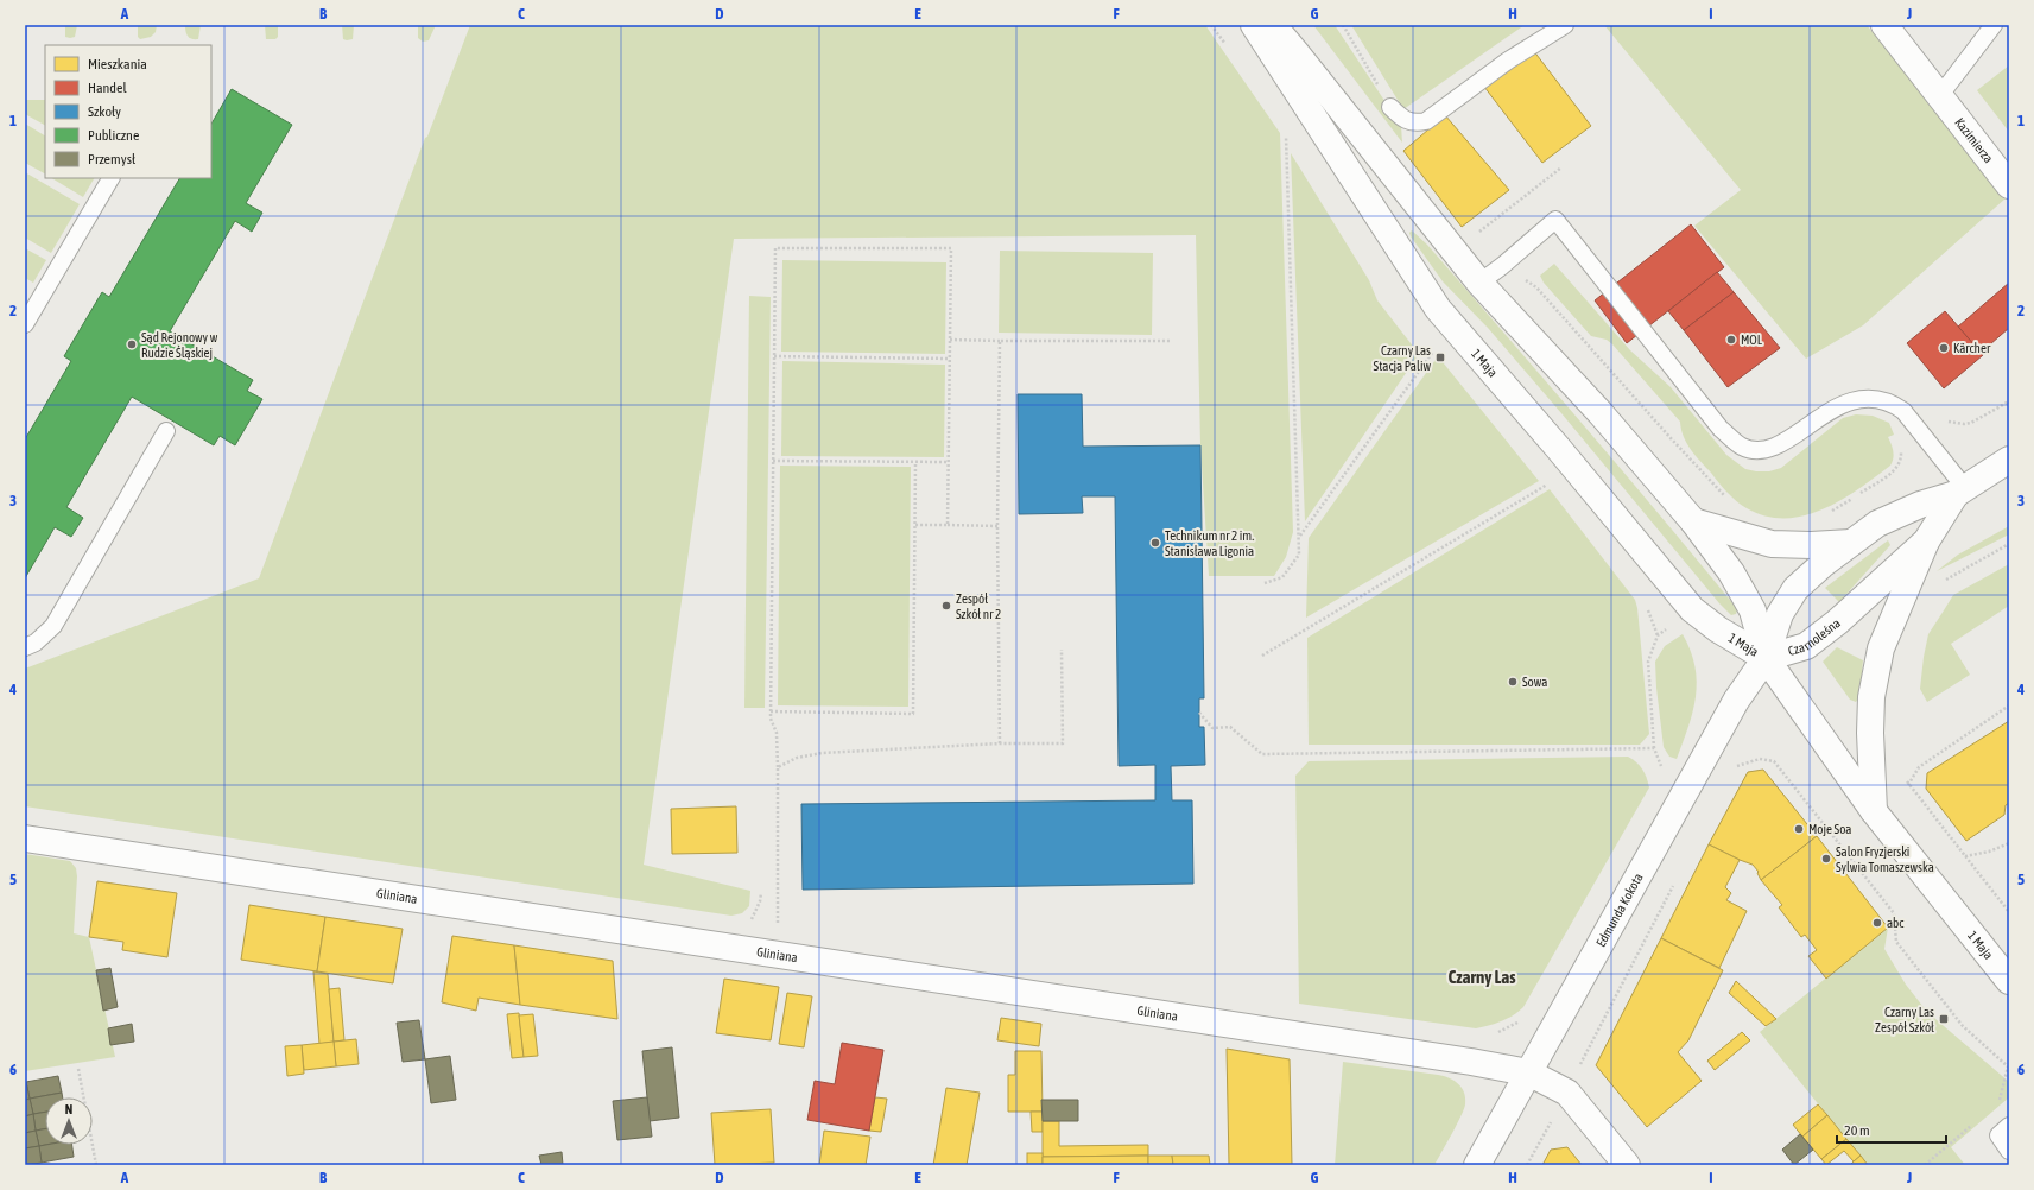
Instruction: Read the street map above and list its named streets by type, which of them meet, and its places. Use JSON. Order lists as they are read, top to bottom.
{
  "streets": {
    "street": [
      "Kazimierza",
      "1 Maja",
      "Czarnoleśna",
      "Gliniana",
      "Edmunda Kokota"
    ]
  },
  "crossings": [
    ["1 Maja", "Czarnoleśna"],
    ["1 Maja", "Edmunda Kokota"],
    ["Czarnoleśna", "Edmunda Kokota"],
    ["Gliniana", "Edmunda Kokota"]
  ],
  "districts": ["Czarny Las"],
  "places": {
    "other": [
      "MOL",
      "Sąd Rejonowy w Rudzie Śląskiej",
      "Kärcher",
      "Technikum nr 2 im. Stanisława Ligonia",
      "Zespół Szkół nr 2",
      "Sowa",
      "Moje Soa",
      "Salon Fryzjerski Sylwia Tomaszewska",
      "abc"
    ],
    "transit": ["Czarny Las Stacja Paliw", "Czarny Las Zespół Szkół"]
  },
  "legend": [
    "Mieszkania",
    "Handel",
    "Szkoły",
    "Publiczne",
    "Przemysł"
  ],
  "scale_bar": "20 m",
  "north": "top",
  "grid": {
    "columns": [
      "A",
      "B",
      "C",
      "D",
      "E",
      "F",
      "G",
      "H",
      "I",
      "J"
    ],
    "rows": [
      "1",
      "2",
      "3",
      "4",
      "5",
      "6"
    ]
  }
}
